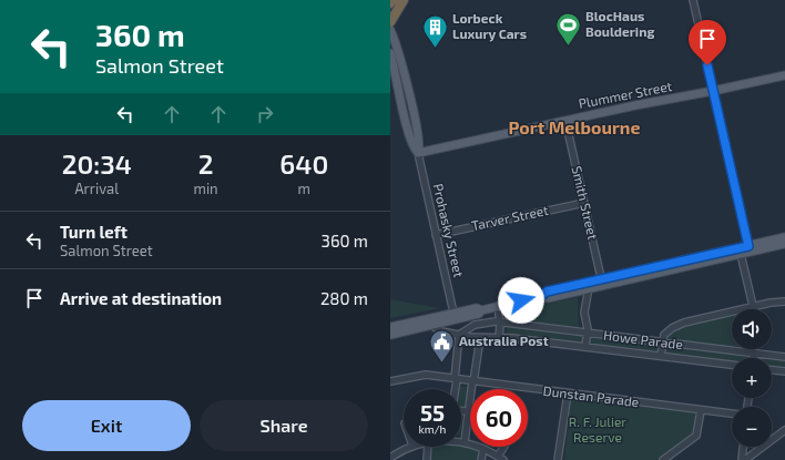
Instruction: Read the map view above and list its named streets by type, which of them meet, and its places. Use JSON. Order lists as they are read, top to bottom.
{
  "streets": {
    "main road": ["Plummer Street", "Prohasky Street"],
    "street": [
      "Smith Street",
      "Tarver Street",
      "Howe Parade",
      "Dunstan Parade"
    ]
  },
  "crossings": [
    ["Plummer Street", "Smith Street"],
    ["Plummer Street", "Prohasky Street"],
    ["Smith Street", "Tarver Street"],
    ["Tarver Street", "Prohasky Street"]
  ],
  "districts": ["Port Melbourne"],
  "parks": ["R. F. Julier Reserve"],
  "places": {
    "sports": ["BlocHaus Bouldering"],
    "building": ["Lorbeck Luxury Cars"],
    "public building": ["Australia Post"]
  },
  "page": {
    "turn": ["360 m", "Salmon Street"],
    "eta": [
      "20:34",
      "Arrival",
      "2",
      "min",
      "640",
      "m"
    ],
    "list": [
      {
        "name": "Turn left",
        "note": "Salmon Street",
        "value": "360 m"
      },
      {
        "name": "Arrive at destination",
        "value": "280 m"
      }
    ],
    "map_buttons": ["+", "−"],
    "speed": "55 km/h",
    "limit": "60",
    "buttons": ["Exit", "Share"]
  }
}
